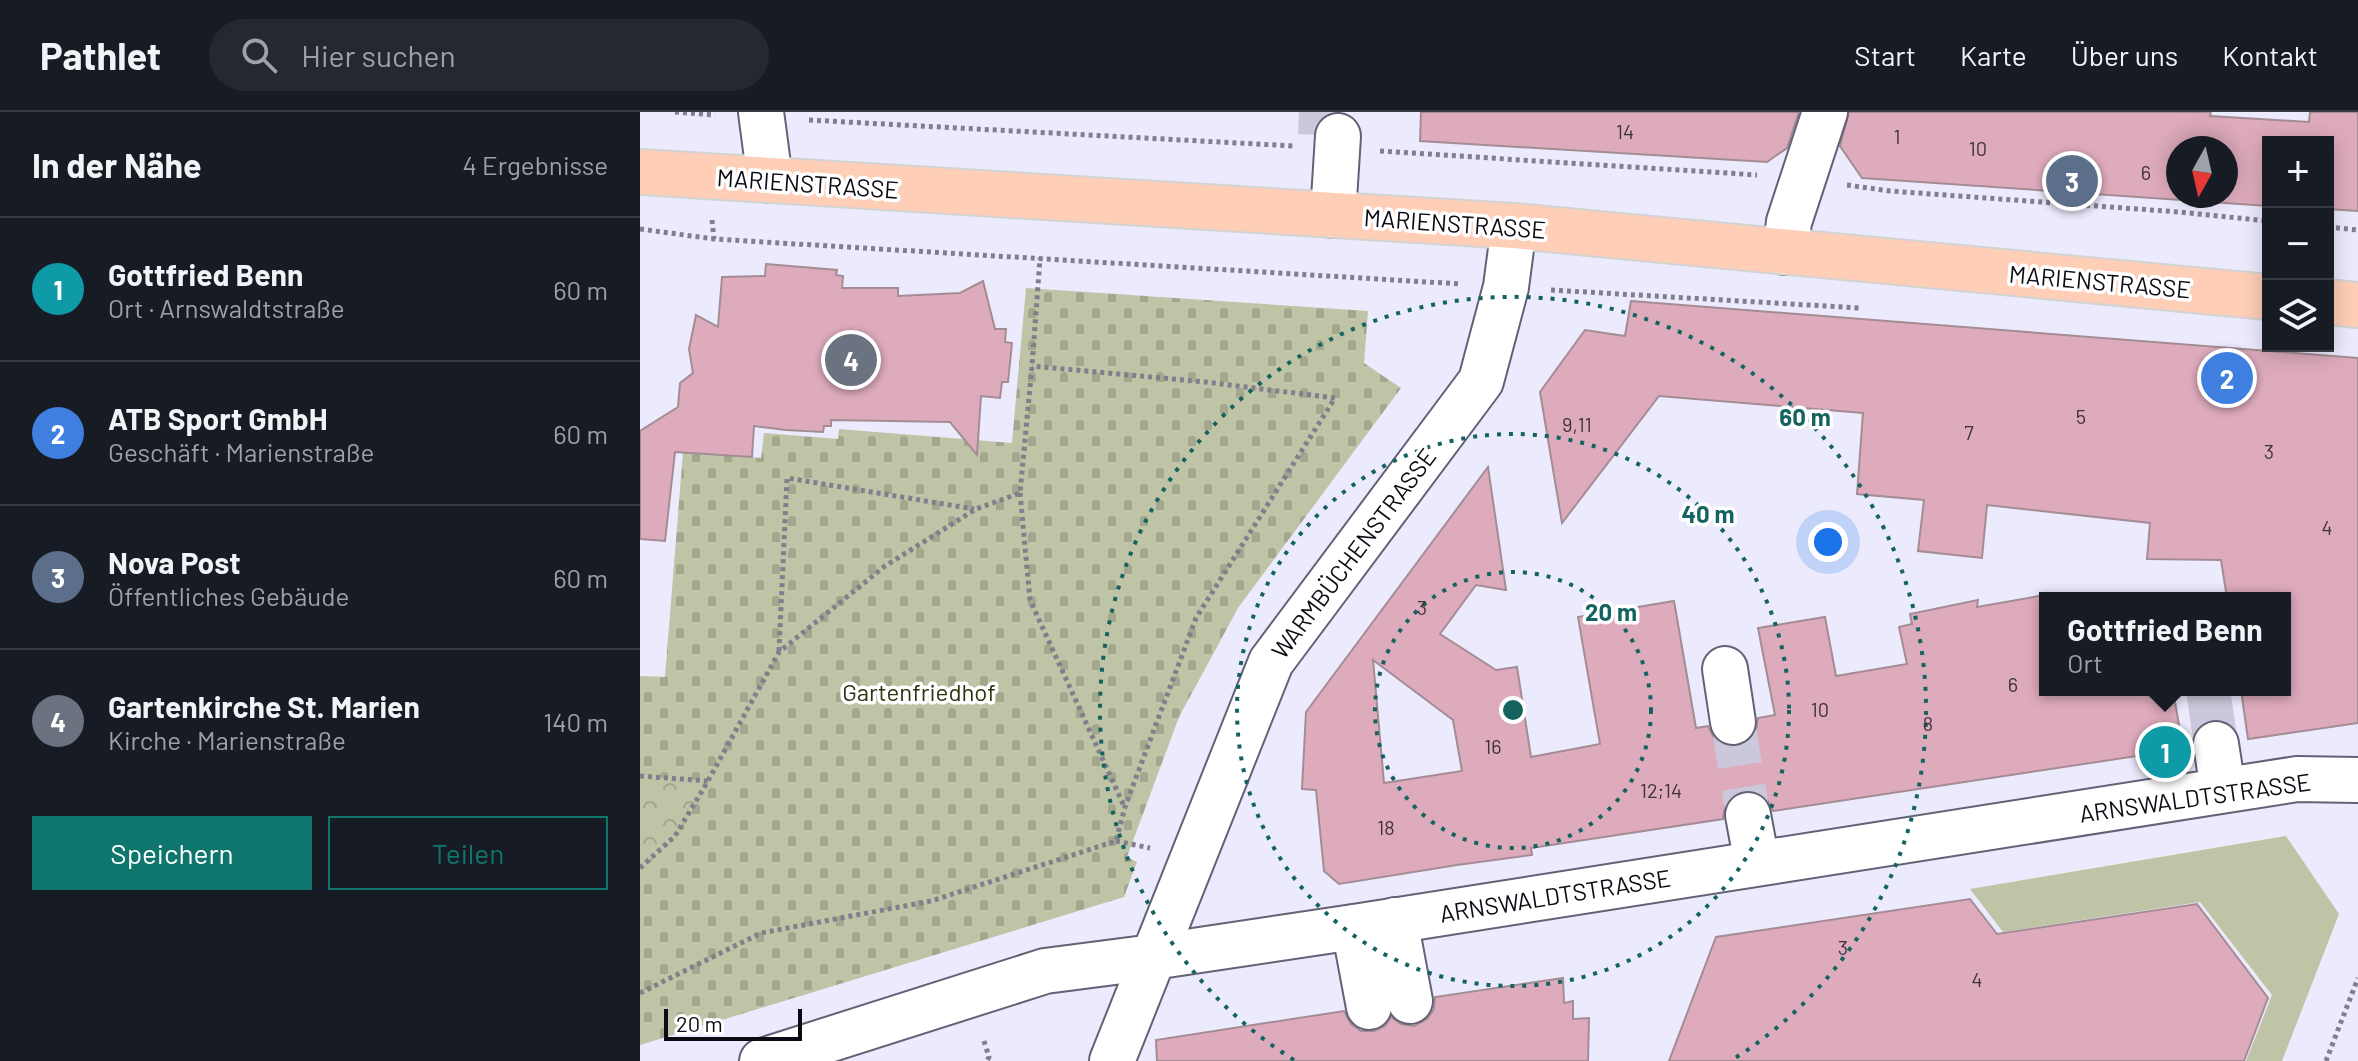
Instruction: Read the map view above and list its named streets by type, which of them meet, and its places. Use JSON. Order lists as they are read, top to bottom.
{
  "streets": {
    "main road": ["MARIENSTRASSE"],
    "street": ["WARMBÜCHENSTRASSE", "ARNSWALDTSTRASSE"]
  },
  "crossings": [
    ["MARIENSTRASSE", "WARMBÜCHENSTRASSE"],
    ["WARMBÜCHENSTRASSE", "ARNSWALDTSTRASSE"]
  ],
  "parks": ["Gartenfriedhof"],
  "house_numbers": [
    "14",
    "1",
    "10",
    "6",
    "5",
    "9,11",
    "7",
    "3",
    "4",
    "3",
    "6",
    "10",
    "8",
    "16",
    "12;14",
    "18",
    "3",
    "4"
  ],
  "scale_bar": "20 m",
  "north": "bottom",
  "page": {
    "header": "Pathlet",
    "search": "Hier suchen",
    "nav": [
      "Start",
      "Karte",
      "Über uns",
      "Kontakt"
    ],
    "heading": ["In der Nähe", "4 Ergebnisse"],
    "map_buttons": ["+", "−"],
    "pins": [
      "3",
      "4",
      "2",
      "1"
    ],
    "list": [
      {
        "mark": "1",
        "name": "Gottfried Benn",
        "note": "Ort · Arnswaldtstraße",
        "value": "60 m"
      },
      {
        "mark": "2",
        "name": "ATB Sport GmbH",
        "note": "Geschäft · Marienstraße",
        "value": "60 m"
      },
      {
        "mark": "3",
        "name": "Nova Post",
        "note": "Öffentliches Gebäude",
        "value": "60 m"
      },
      {
        "mark": "4",
        "name": "Gartenkirche St. Marien",
        "note": "Kirche · Marienstraße",
        "value": "140 m"
      }
    ],
    "popup": ["Gottfried Benn", "Ort"],
    "buttons": ["Speichern", "Teilen"],
    "scale": "20 m"
  },
  "rings": ["60 m", "40 m", "20 m"]
}
